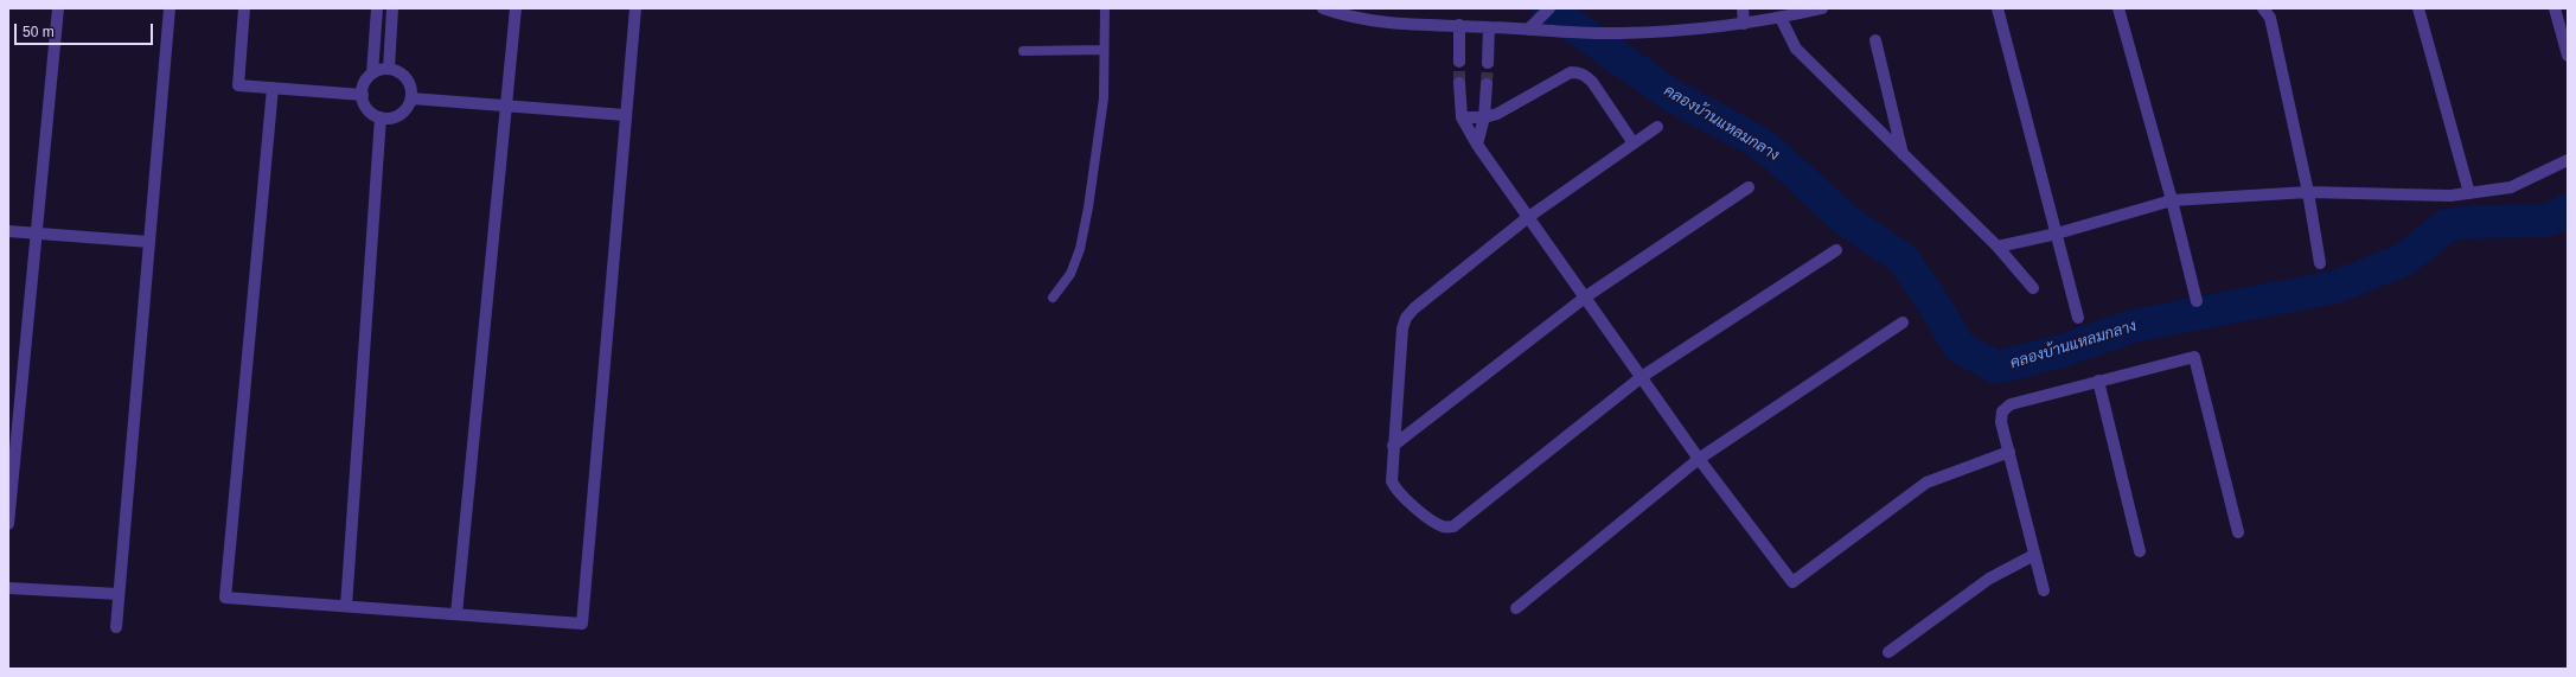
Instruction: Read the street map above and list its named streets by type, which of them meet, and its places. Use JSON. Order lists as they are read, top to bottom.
{
  "water": ["คลองบ้านแหลมกลาง"],
  "scale_bar": "50 m"
}
